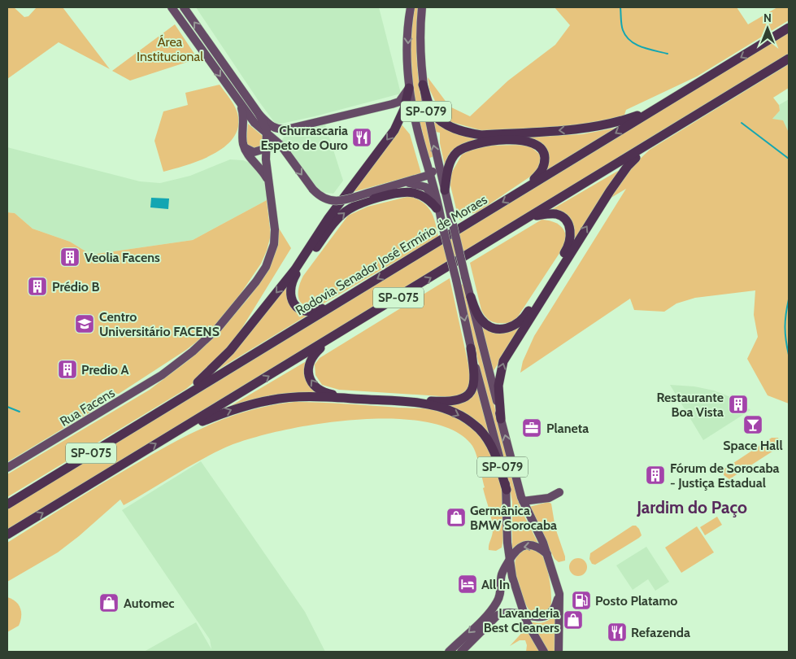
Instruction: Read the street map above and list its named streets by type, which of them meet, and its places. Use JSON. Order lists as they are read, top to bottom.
{
  "streets": {
    "highway": ["Rodovia Senador José Ermírio de Moraes", "SP-075"],
    "main road": ["SP-079", "Rua Facens"]
  },
  "districts": ["Jardim do Paço"],
  "parks": ["Área Institucional"],
  "places": {
    "restaurant": ["Churrascaria Espeto de Ouro", "Refazenda"],
    "building": [
      "Veolia Facens",
      "Prédio B",
      "Predio A",
      "Restaurante Boa Vista",
      "Fórum de Sorocaba - Justiça Estadual"
    ],
    "school or university": ["Centro Universitário FACENS"],
    "bar": ["Space Hall"],
    "office": ["Planeta"],
    "shop": ["Germânica BMW Sorocaba", "Automec", "Lavanderia Best Cleaners"],
    "hotel": ["All In"],
    "fuel station": ["Posto Platamo"]
  },
  "north": "top"
}
